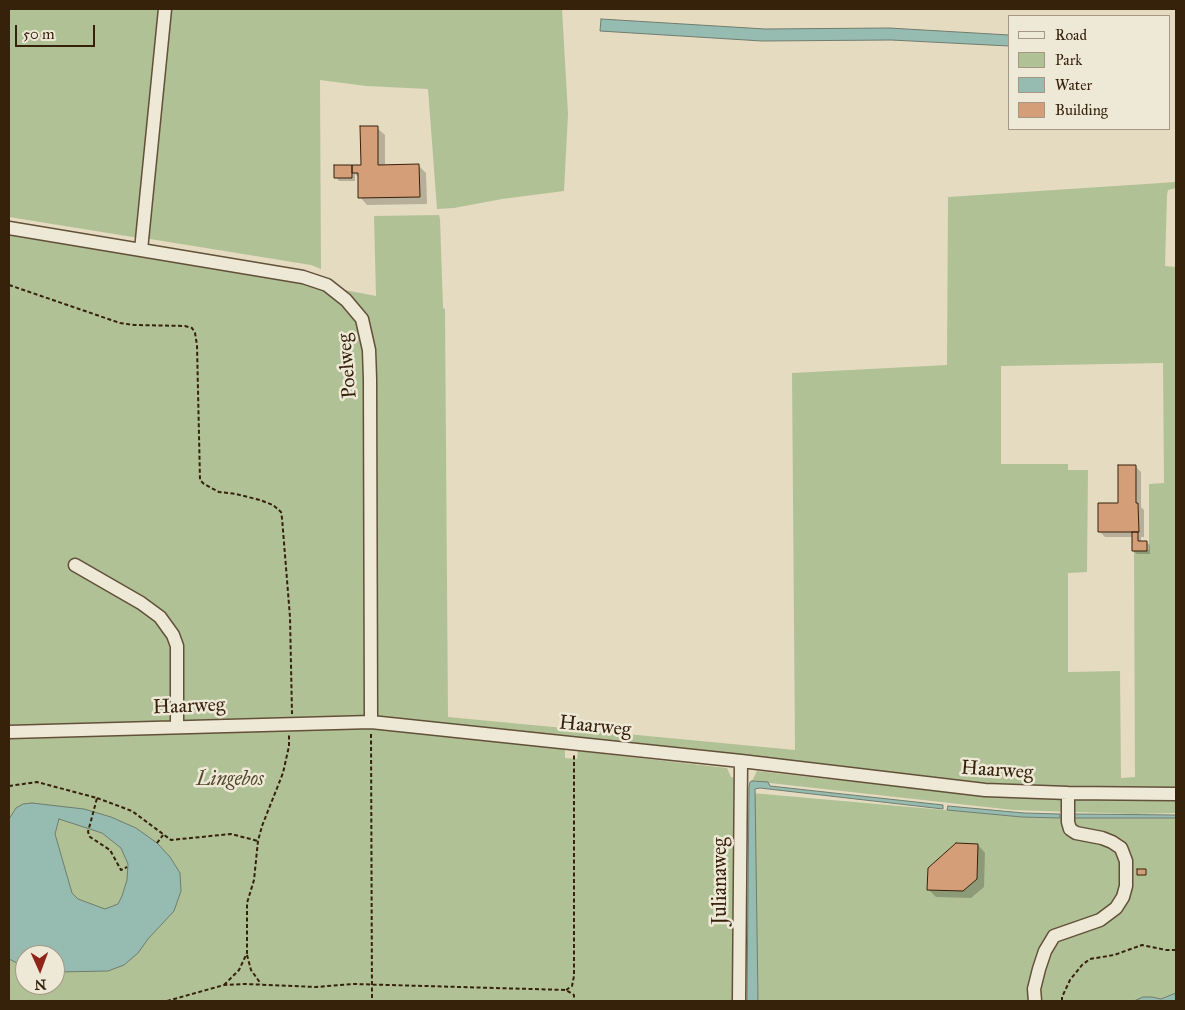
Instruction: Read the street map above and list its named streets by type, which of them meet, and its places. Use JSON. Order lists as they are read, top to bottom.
{
  "streets": {
    "street": ["Poelweg", "Haarweg", "Julianaweg"]
  },
  "crossings": [
    ["Poelweg", "Haarweg"],
    ["Haarweg", "Julianaweg"]
  ],
  "parks": ["Lingebos"],
  "legend": [
    "Road",
    "Park",
    "Water",
    "Building"
  ],
  "scale_bar": "50 m",
  "north": "bottom"
}
